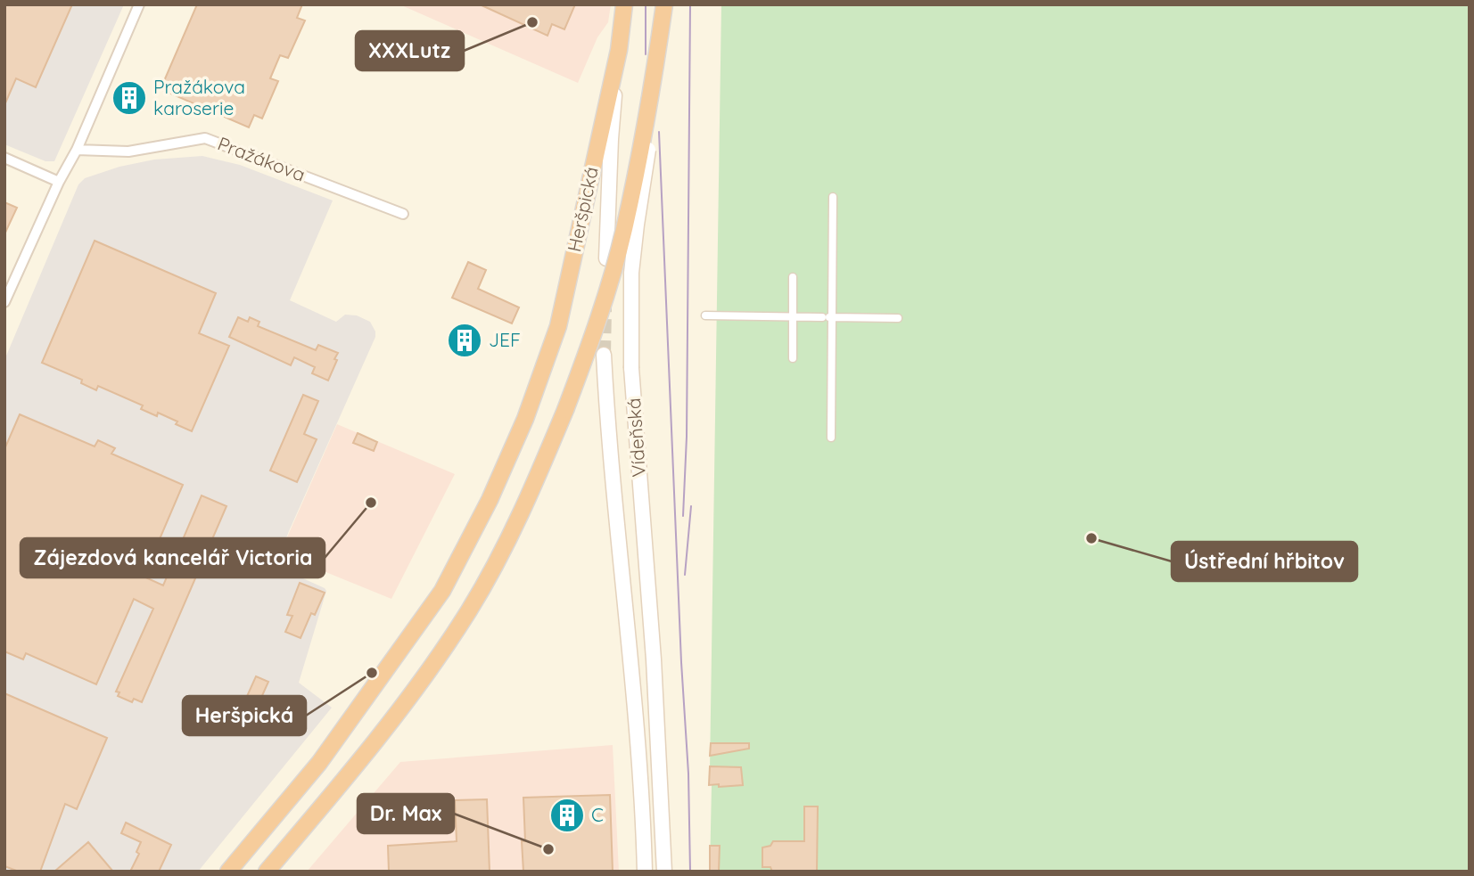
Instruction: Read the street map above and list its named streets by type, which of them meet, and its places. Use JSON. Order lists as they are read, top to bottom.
{
  "streets": {
    "highway": ["Heršpická", "Vídeňská"],
    "street": ["Pražákova"]
  },
  "places": {
    "other": [
      "XXXLutz",
      "Zájezdová kancelář Victoria",
      "Ústřední hřbitov",
      "Heršpická",
      "Dr. Max"
    ],
    "building": ["Pražákova karoserie", "JEF", "C"]
  }
}
